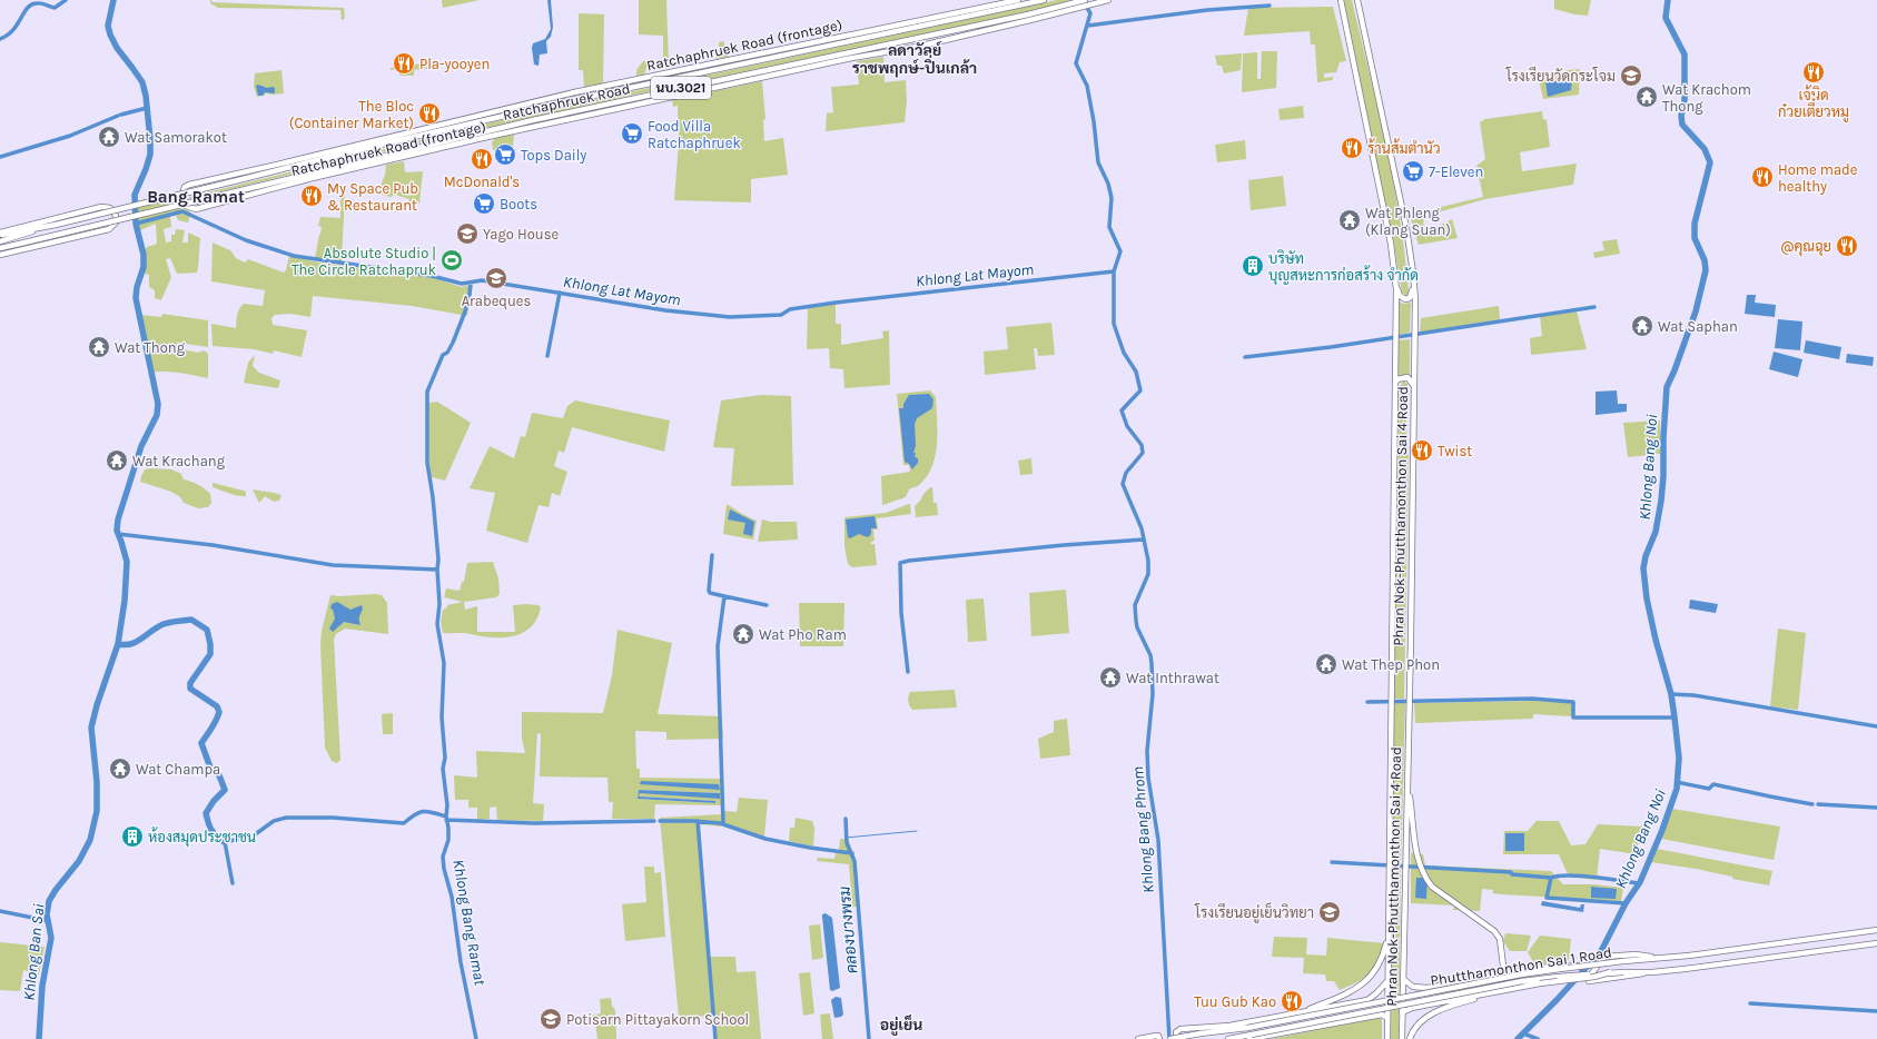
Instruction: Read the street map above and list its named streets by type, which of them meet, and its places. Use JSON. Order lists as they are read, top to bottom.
{
  "streets": {
    "main road": [
      "Ratchaphruek Road (frontage)",
      "นบ.3021",
      "Ratchaphruek Road",
      "Phran Nok-Phutthamonthon Sai 4 Road",
      "Phutthamonthon Sai 1 Road"
    ]
  },
  "districts": ["ลดาวัลย์ ราชพฤกษ์-ปิ่นเกล้า", "Bang Ramat", "อยู่เย็น"],
  "water": [
    "Khlong Lat Mayom",
    "Khlong Bang Noi",
    "Khlong Bang Phrom",
    "Khlong Bang Ramat",
    "คลองบางพรม",
    "Khlong Ban Sai"
  ],
  "places": {
    "restaurant": [
      "Pla-yooyen",
      "เจ้นิด ก๋วยเตี๋ยวหมู",
      "The Bloc (Container Market)",
      "ร้านส้มตำนัว",
      "McDonald's",
      "Home made healthy",
      "My Space Pub & Restaurant",
      "@คุณฉุย",
      "Twist",
      "Tuu Gub Kao"
    ],
    "school or university": [
      "โรงเรียนวัดกระโจม",
      "Yago House",
      "Arabeques",
      "โรงเรียนอยู่เย็นวิทยา",
      "Potisarn Pittayakorn School"
    ],
    "temple": [
      "Wat Krachom Thong",
      "Wat Samorakot",
      "Wat Phleng (Klang Suan)",
      "Wat Saphan",
      "Wat Thong",
      "Wat Krachang",
      "Wat Pho Ram",
      "Wat Thep Phon",
      "Wat Inthrawat",
      "Wat Champa"
    ],
    "supermarket": [
      "Food Villa Ratchaphruek",
      "Tops Daily",
      "7-Eleven",
      "Boots"
    ],
    "sports": ["Absolute Studio | The Circle Ratchapruk"],
    "building": ["บริษัท บุญสหะการก่อสร้าง จำกัด", "ห้องสมุดประชาชน"]
  }
}
